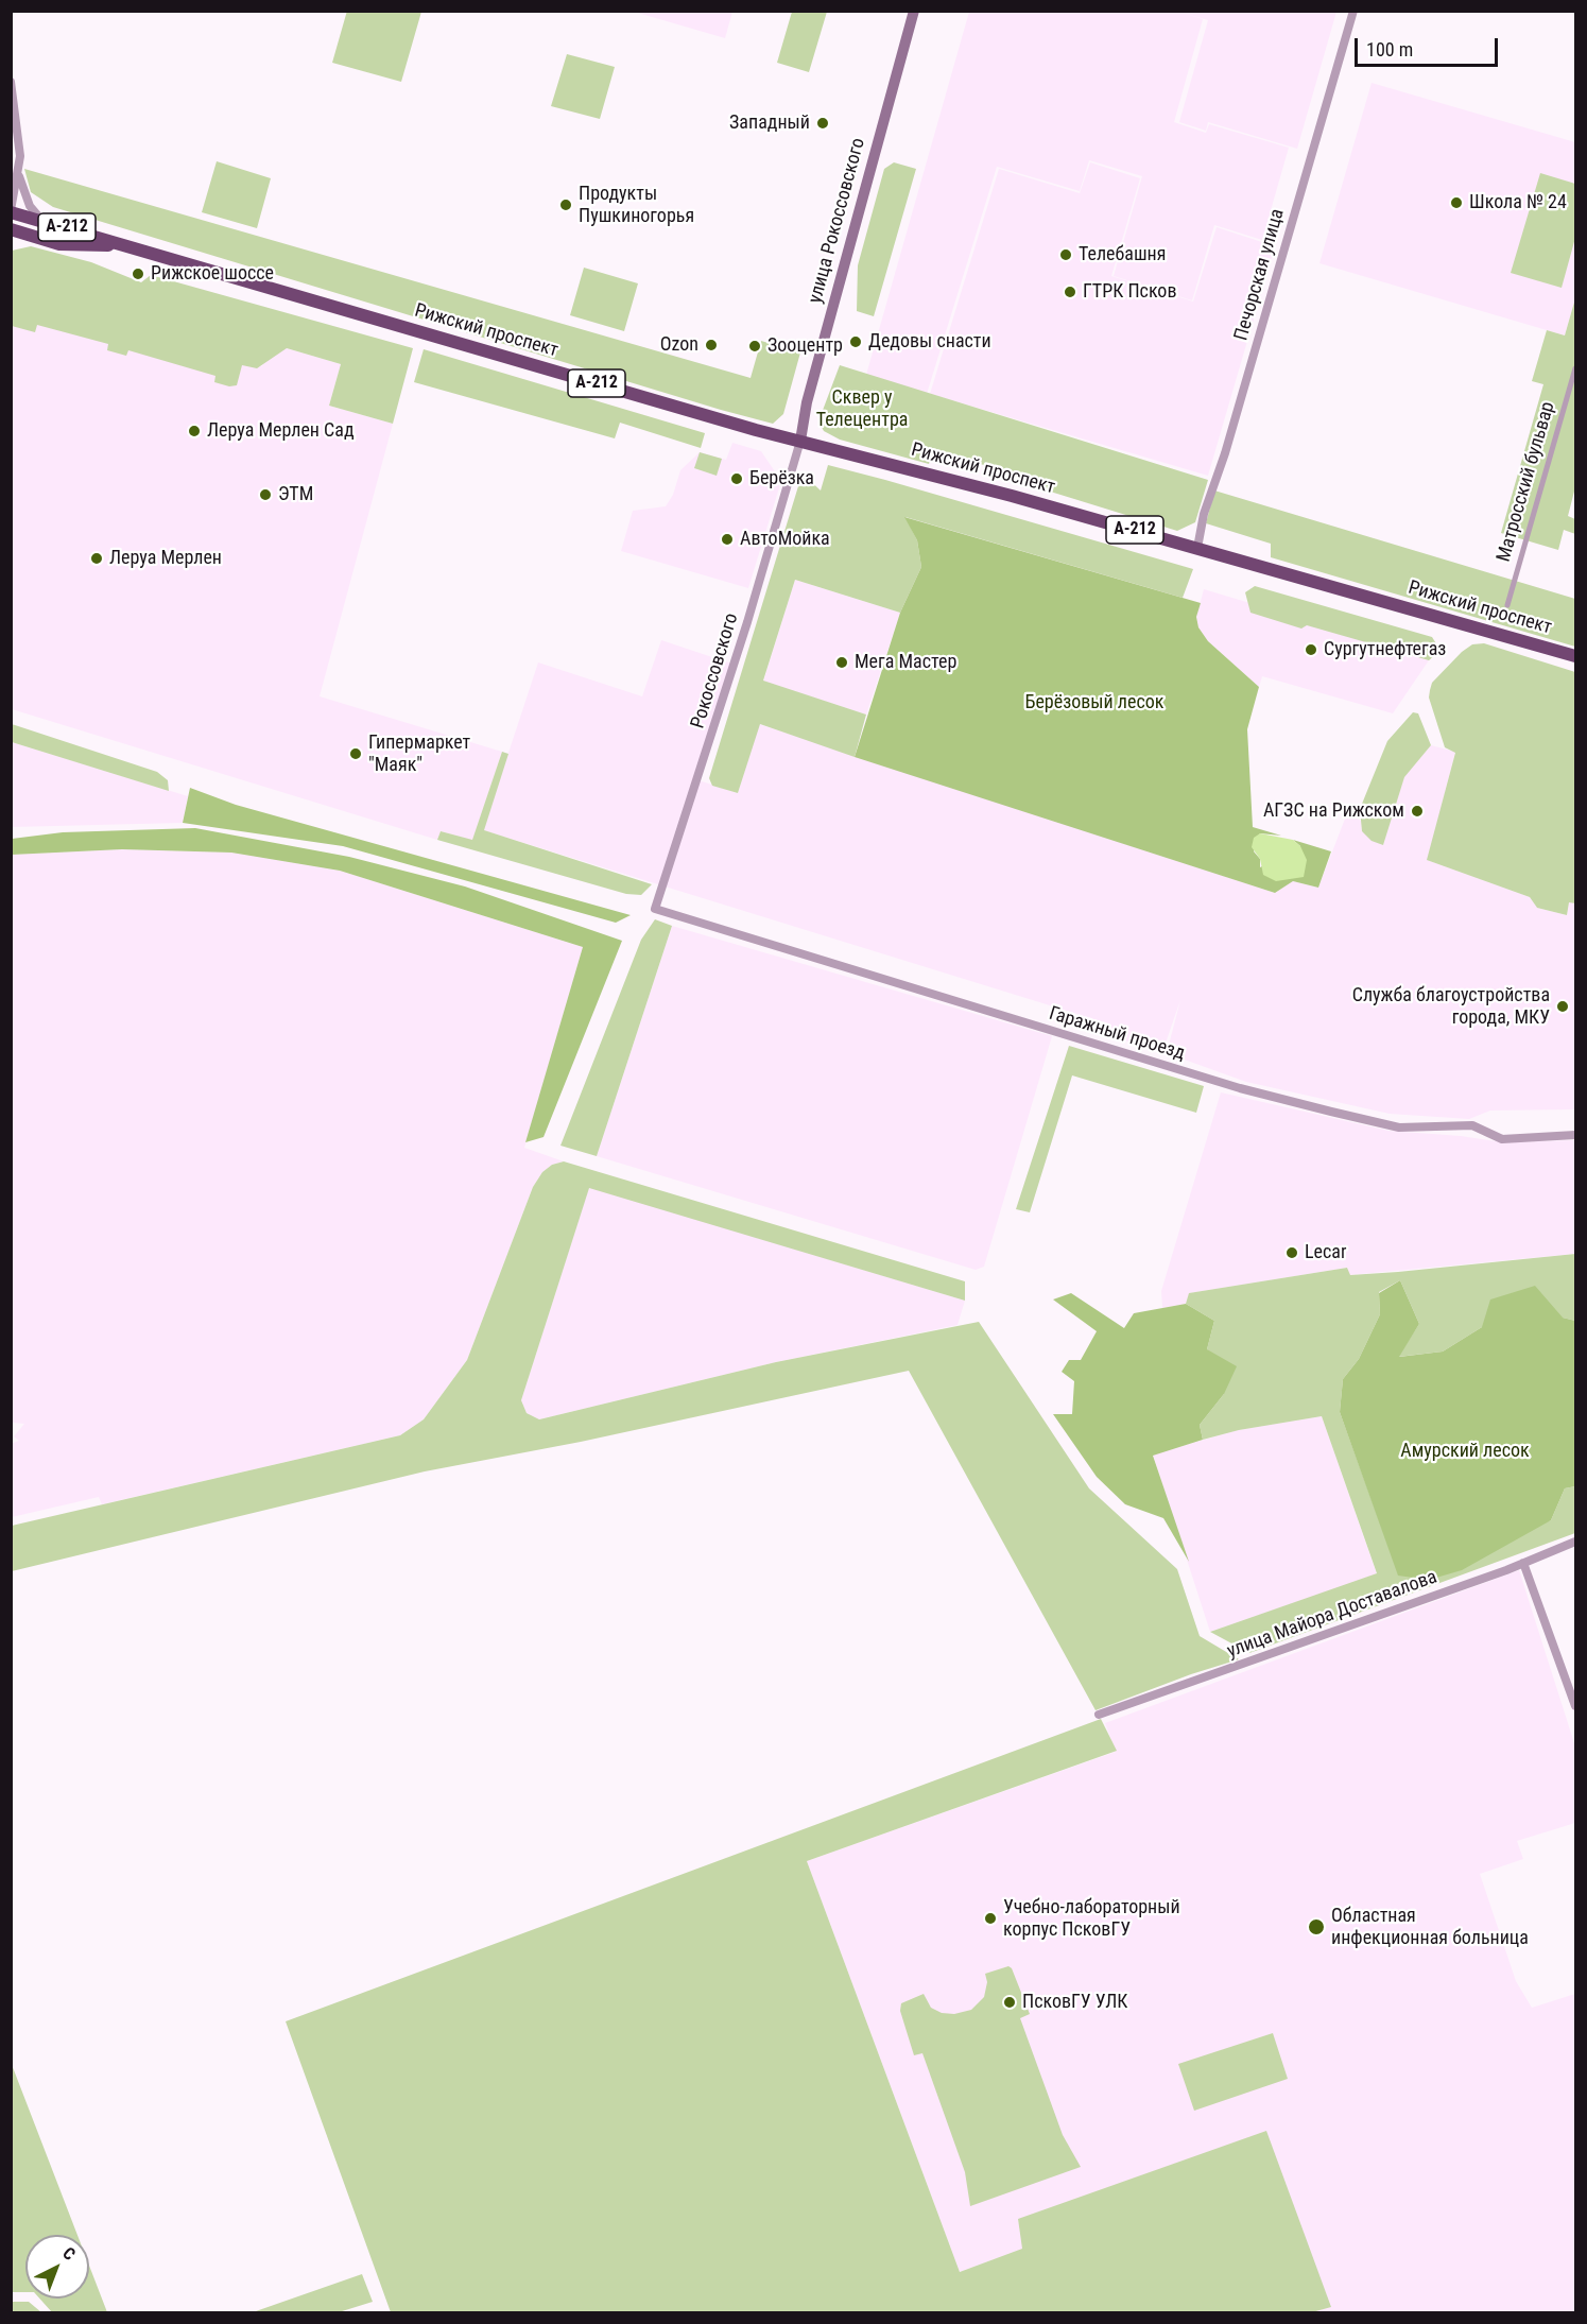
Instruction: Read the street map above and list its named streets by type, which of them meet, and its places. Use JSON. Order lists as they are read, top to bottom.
{
  "streets": {
    "highway": ["А-212", "Рижский проспект"],
    "main road": ["улица Рокоссовского"],
    "street": [
      "Печорская улица",
      "Матросский бульвар",
      "Рокоссовского",
      "Гаражный проезд",
      "улица Майора Доставалова"
    ]
  },
  "crossings": [
    ["улица Рокоссовского", "Рижский проспект"],
    ["улица Рокоссовского", "Рокоссовского"],
    ["Печорская улица", "Рижский проспект"],
    ["Рижский проспект", "Рокоссовского"],
    ["Рокоссовского", "Гаражный проезд"]
  ],
  "parks": ["Сквер у Телецентра", "Берёзовый лесок", "Амурский лесок"],
  "places": [
    "Западный",
    "Школа № 24",
    "Продукты Пушкиногорья",
    "Телебашня",
    "Рижское шоссе",
    "ГТРК Псков",
    "Дедовы снасти",
    "Ozon",
    "Зооцентр",
    "Леруа Мерлен Сад",
    "Берёзка",
    "ЭТМ",
    "АвтоМойка",
    "Леруа Мерлен",
    "Сургутнефтегаз",
    "Мега Мастер",
    "Гипермаркет \"Маяк\"",
    "АГЗС на Рижском",
    "Служба благоустройства города, МКУ",
    "Lecar",
    "Учебно-лабораторный корпус ПсковГУ",
    "Областная инфекционная больница",
    "ПсковГУ УЛК"
  ],
  "scale_bar": "100 m",
  "north": "top right"
}
